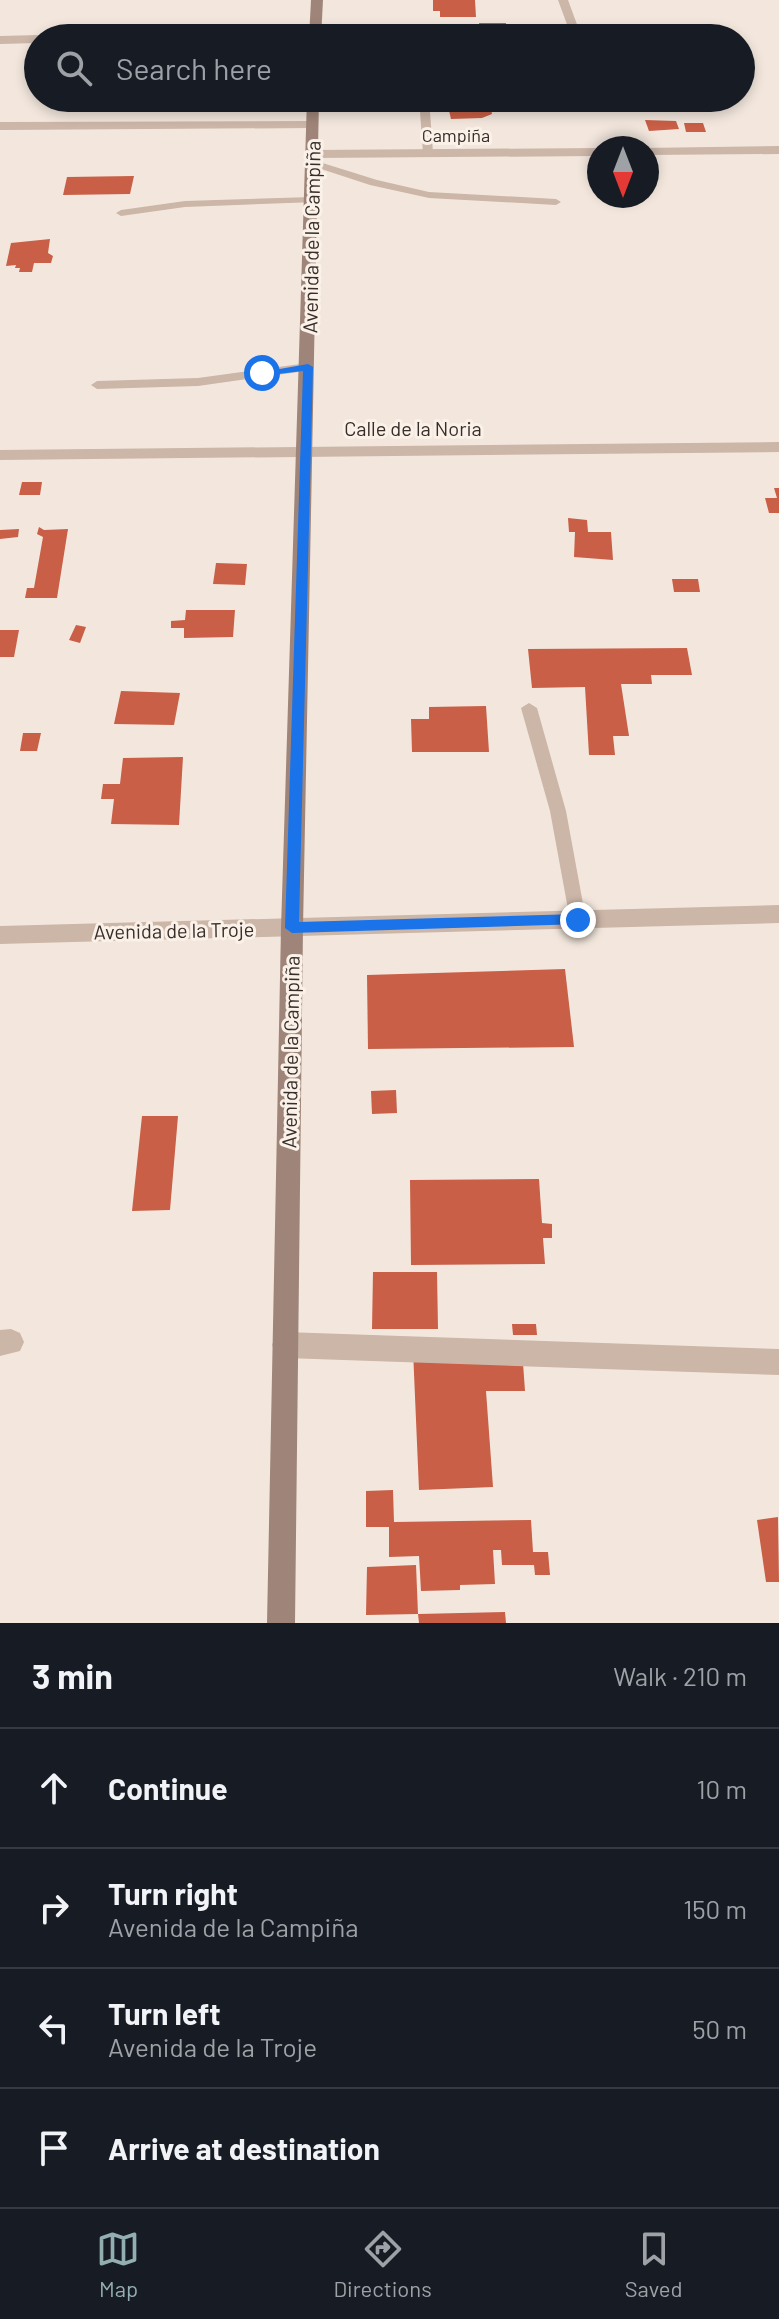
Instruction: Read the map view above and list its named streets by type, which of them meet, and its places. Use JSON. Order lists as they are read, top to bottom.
{
  "streets": {
    "street": [
      "Campiña",
      "Avenida de la Campiña",
      "Calle de la Noria",
      "Avenida de la Troje"
    ]
  },
  "crossings": [
    ["Campiña", "Avenida de la Campiña"],
    ["Avenida de la Campiña", "Calle de la Noria"],
    ["Avenida de la Campiña", "Avenida de la Troje"]
  ],
  "north": "bottom",
  "page": {
    "search": "Search here",
    "heading": ["3 min", "Walk · 210 m"],
    "list": [
      ["Continue", "10 m"],
      ["Turn right", "Avenida de la Campiña", "150 m"],
      ["Turn left", "Avenida de la Troje", "50 m"],
      "Arrive at destination"
    ],
    "nav": ["Map", "Directions", "Saved"]
  }
}
